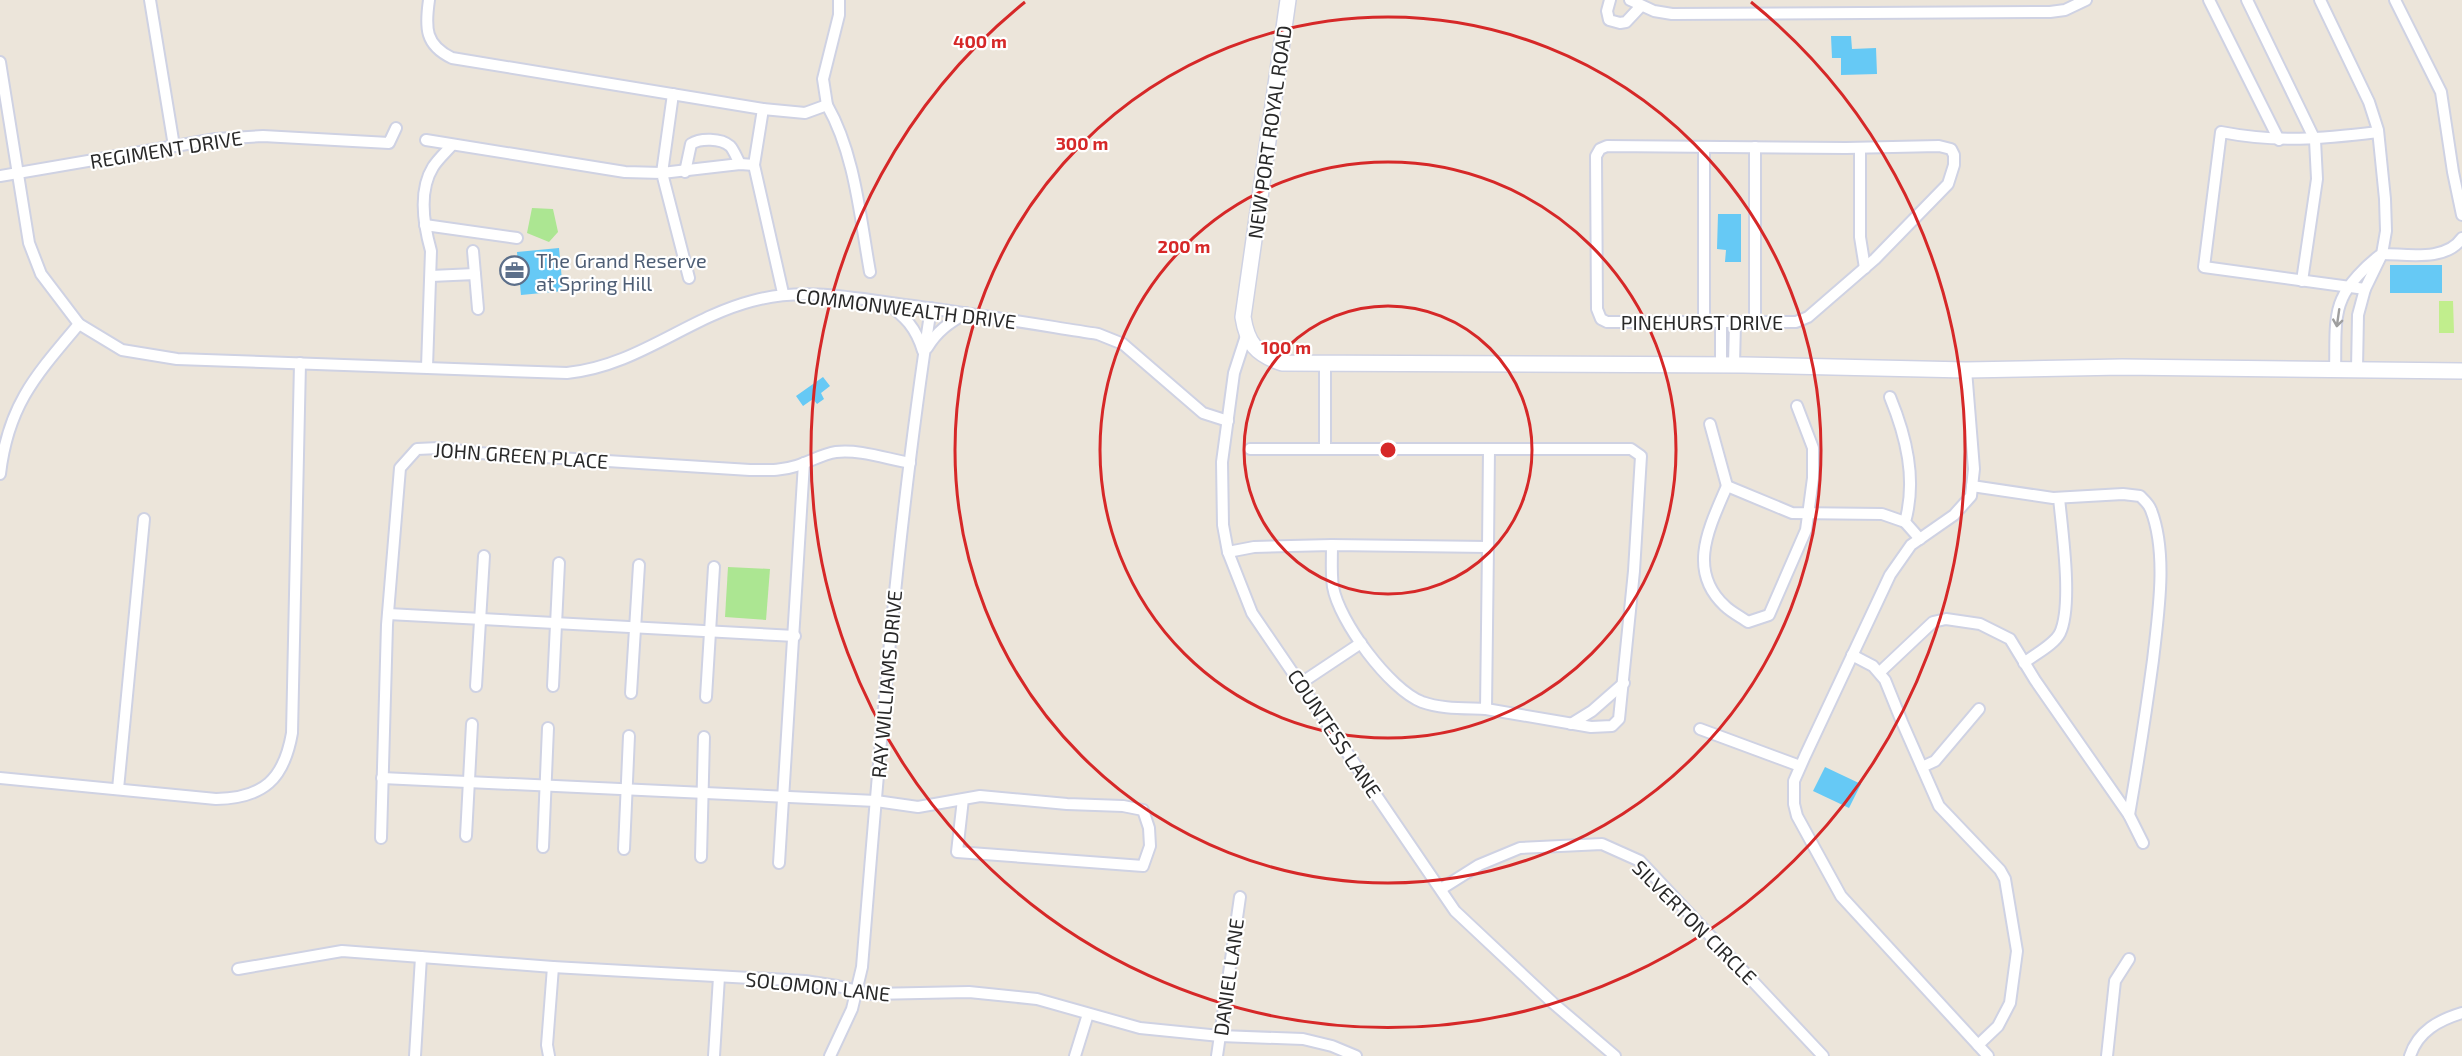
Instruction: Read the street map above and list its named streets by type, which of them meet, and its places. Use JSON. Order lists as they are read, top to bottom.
{
  "streets": {
    "main road": ["NEW PORT ROYAL ROAD"],
    "street": [
      "REGIMENT DRIVE",
      "COMMONWEALTH DRIVE",
      "PINEHURST DRIVE",
      "JOHN GREEN PLACE",
      "RAY WILLIAMS DRIVE",
      "COUNTESS LANE",
      "SILVERTON CIRCLE",
      "DANIEL LANE",
      "SOLOMON LANE"
    ]
  },
  "crossings": [
    ["NEW PORT ROYAL ROAD", "COUNTESS LANE"],
    ["COMMONWEALTH DRIVE", "RAY WILLIAMS DRIVE"],
    ["COMMONWEALTH DRIVE", "COUNTESS LANE"],
    ["JOHN GREEN PLACE", "RAY WILLIAMS DRIVE"],
    ["RAY WILLIAMS DRIVE", "SOLOMON LANE"],
    ["COUNTESS LANE", "SILVERTON CIRCLE"],
    ["DANIEL LANE", "SOLOMON LANE"]
  ],
  "places": {
    "office": ["The Grand Reserve at Spring Hill"]
  },
  "rings": [
    "400 m",
    "300 m",
    "200 m",
    "100 m"
  ]
}
